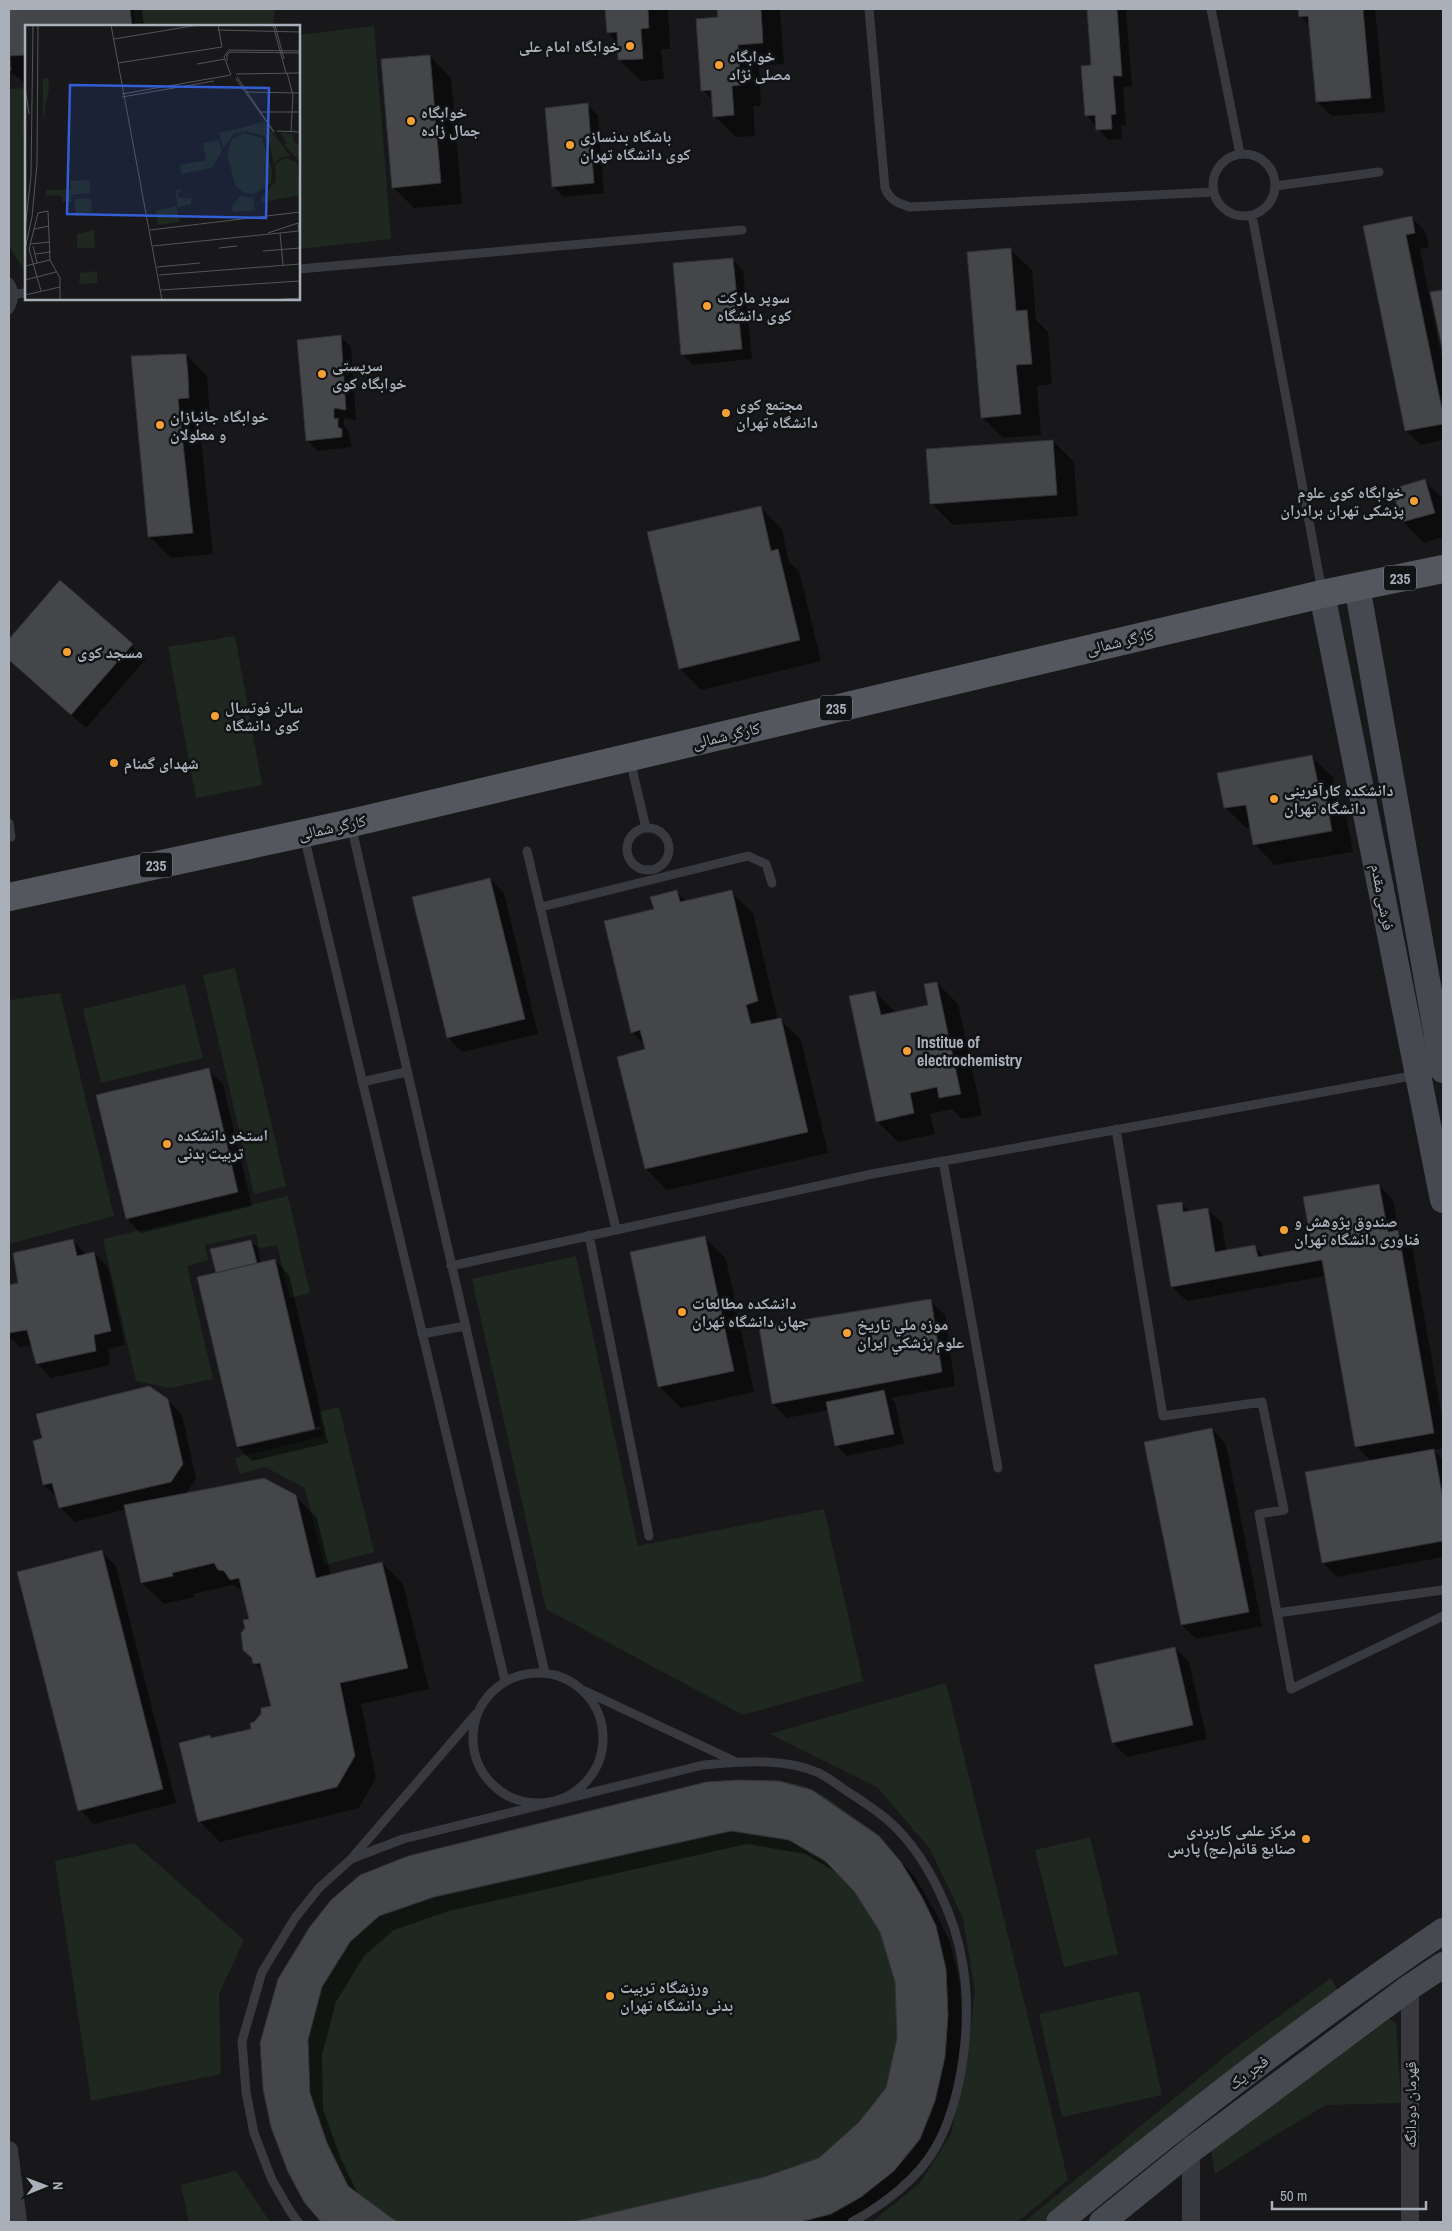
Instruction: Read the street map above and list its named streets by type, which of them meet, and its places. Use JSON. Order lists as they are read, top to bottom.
{
  "streets": {
    "main road": ["235", "کارگر شمالی"],
    "street": ["فرشی مقدم", "فجر یک", "قهرمان دودانگه"]
  },
  "crossings": [
    ["کارگر شمالی", "فرشی مقدم"],
    ["فجر یک", "قهرمان دودانگه"]
  ],
  "places": [
    "خوابگاه امام علی",
    "خوابگاه مصلی نژاد",
    "خوابگاه جمال زاده",
    "باشگاه بدنسازی کوی دانشگاه تهران",
    "سوپر مارکت کوی دانشگاه",
    "سرپستی خوابگاه کوی",
    "مجتمع کوی دانشگاه تهران",
    "خوابگاه جانبازان و معلولان",
    "خوابگاه کوی علوم پزشکی تهران برادران",
    "مسجد کوی",
    "سالن فوتسال کوی دانشگاه",
    "شهدای گمنام",
    "دانشکده کارآفرینی دانشگاه تهران",
    "Institue of electrochemistry",
    "استخر دانشکده تربیت بدنی",
    "صندوق پژوهش و فناوری دانشگاه تهران",
    "دانشکده مطالعات جهان دانشگاه تهران",
    "موزه ملي تاريخ علوم پزشكي ايران",
    "مرکز علمی کاربردی صنایع قائم(عج) پارس",
    "ورزشگاه تربیت بدنی دانشگاه تهران"
  ],
  "scale_bar": "50 m",
  "north": "right"
}
